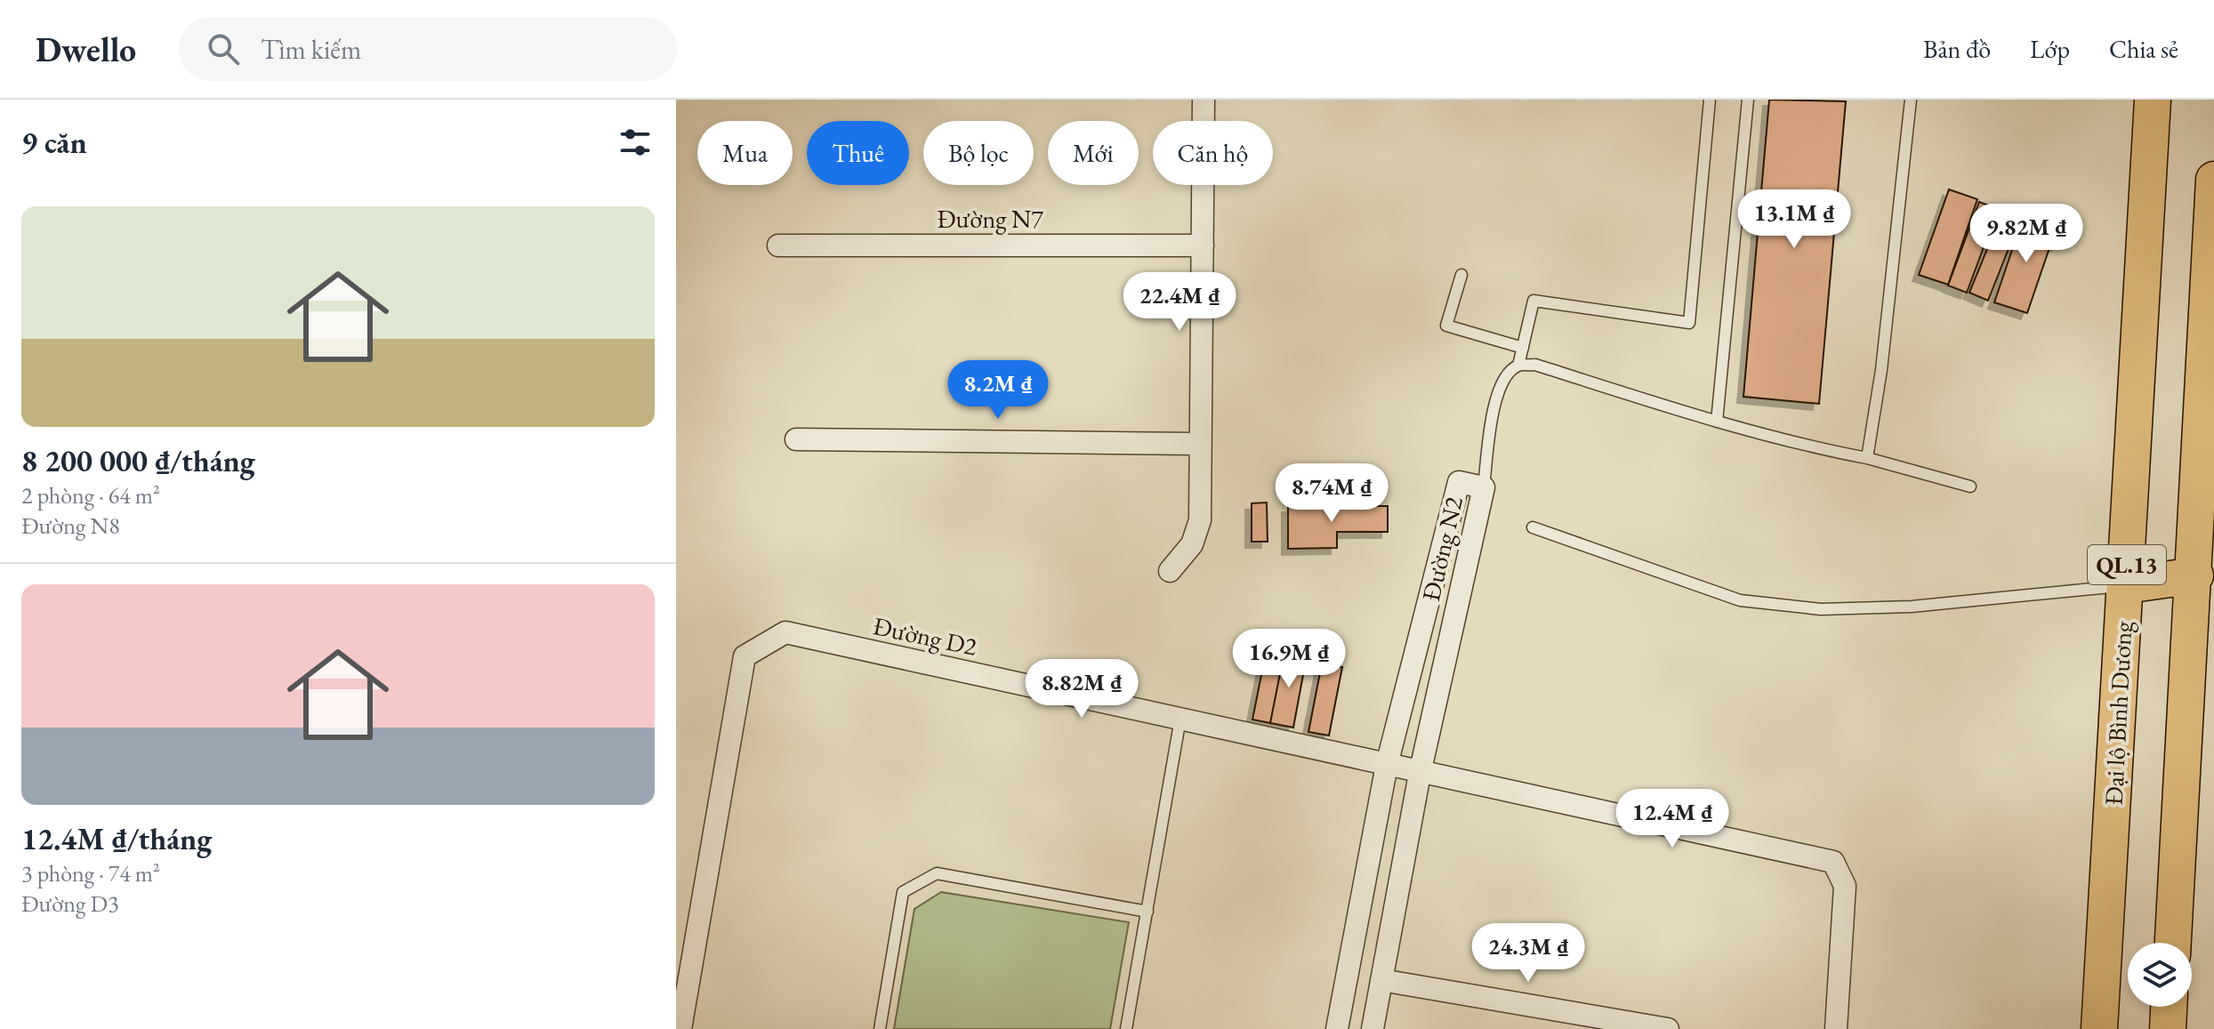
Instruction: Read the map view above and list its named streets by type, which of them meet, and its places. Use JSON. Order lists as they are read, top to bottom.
{
  "streets": {
    "highway": ["QL.13", "Đại lộ Bình Dương"],
    "street": ["Đường N7", "Đường N2", "Đường D2"]
  },
  "crossings": [
    ["Đường N2", "Đường D2"]
  ],
  "page": {
    "header": "Dwello",
    "search": "Tìm kiếm",
    "nav": ["Bản đồ", "Lớp", "Chia sẻ"],
    "heading": "9 căn",
    "chip": [
      "Mua",
      "Thuê",
      "Bộ lọc",
      "Mới",
      "Căn hộ"
    ],
    "list": [
      {
        "name": "8 200 000 ₫/tháng",
        "note": "2 phòng · 64 m² · Đường N8"
      },
      {
        "name": "12.4M ₫/tháng",
        "note": "3 phòng · 74 m² · Đường D3"
      }
    ],
    "price": [
      "13.1M ₫",
      "9.82M ₫",
      "22.4M ₫",
      "8.2M ₫",
      "8.74M ₫",
      "16.9M ₫",
      "8.82M ₫",
      "12.4M ₫",
      "24.3M ₫"
    ]
  }
}
